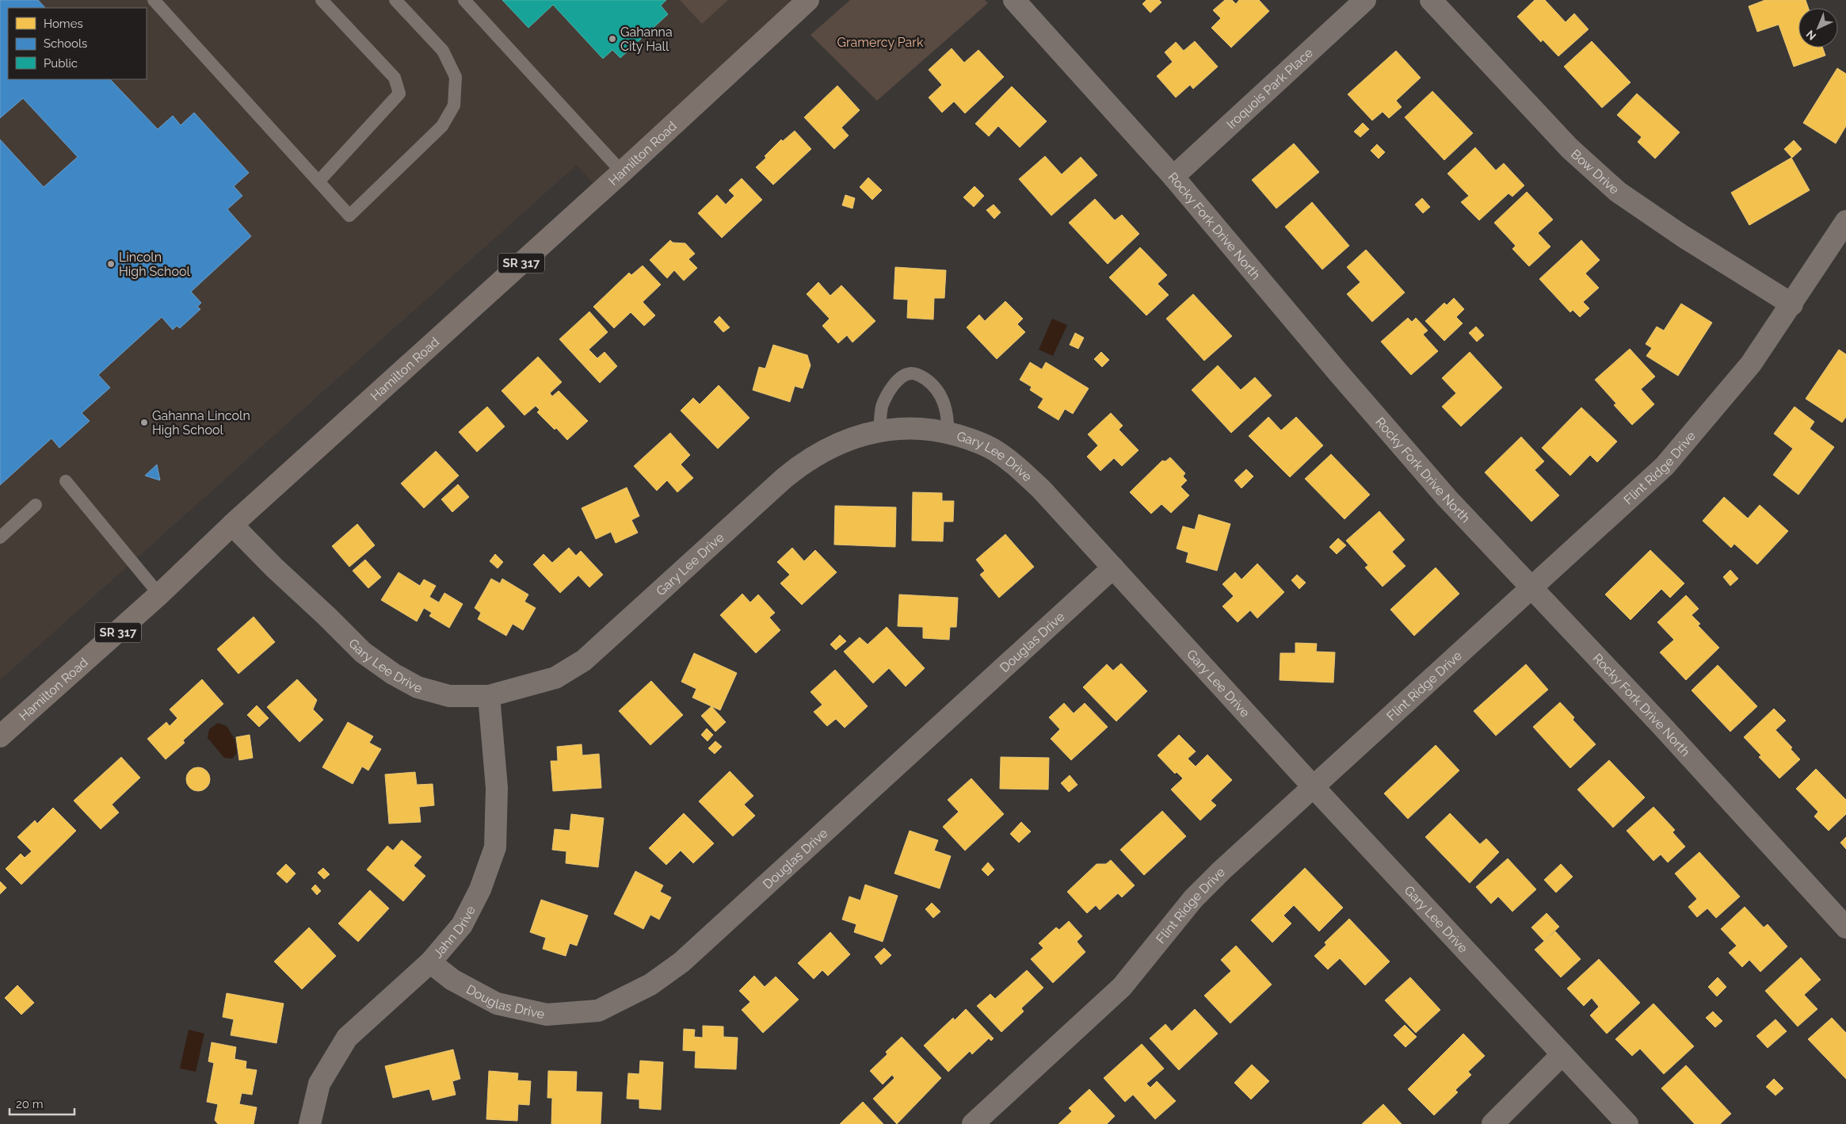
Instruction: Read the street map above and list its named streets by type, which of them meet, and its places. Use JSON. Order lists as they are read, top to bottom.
{
  "streets": {
    "main road": ["Hamilton Road", "SR 317"],
    "street": [
      "Iroquois Park Place",
      "Bow Drive",
      "Rocky Fork Drive North",
      "Gary Lee Drive",
      "Flint Ridge Drive",
      "Douglas Drive",
      "Jahn Drive"
    ]
  },
  "crossings": [
    ["Iroquois Park Place", "Rocky Fork Drive North"],
    ["Hamilton Road", "Gary Lee Drive"],
    ["Bow Drive", "Flint Ridge Drive"],
    ["Rocky Fork Drive North", "Flint Ridge Drive"],
    ["Gary Lee Drive", "Flint Ridge Drive"],
    ["Gary Lee Drive", "Douglas Drive"],
    ["Gary Lee Drive", "Jahn Drive"],
    ["Douglas Drive", "Jahn Drive"]
  ],
  "parks": ["Gramercy Park"],
  "places": ["Gahanna City Hall", "Lincoln High School", "Gahanna Lincoln High School"],
  "legend": ["Homes", "Schools", "Public"],
  "scale_bar": "20 m",
  "north": "bottom left"
}
